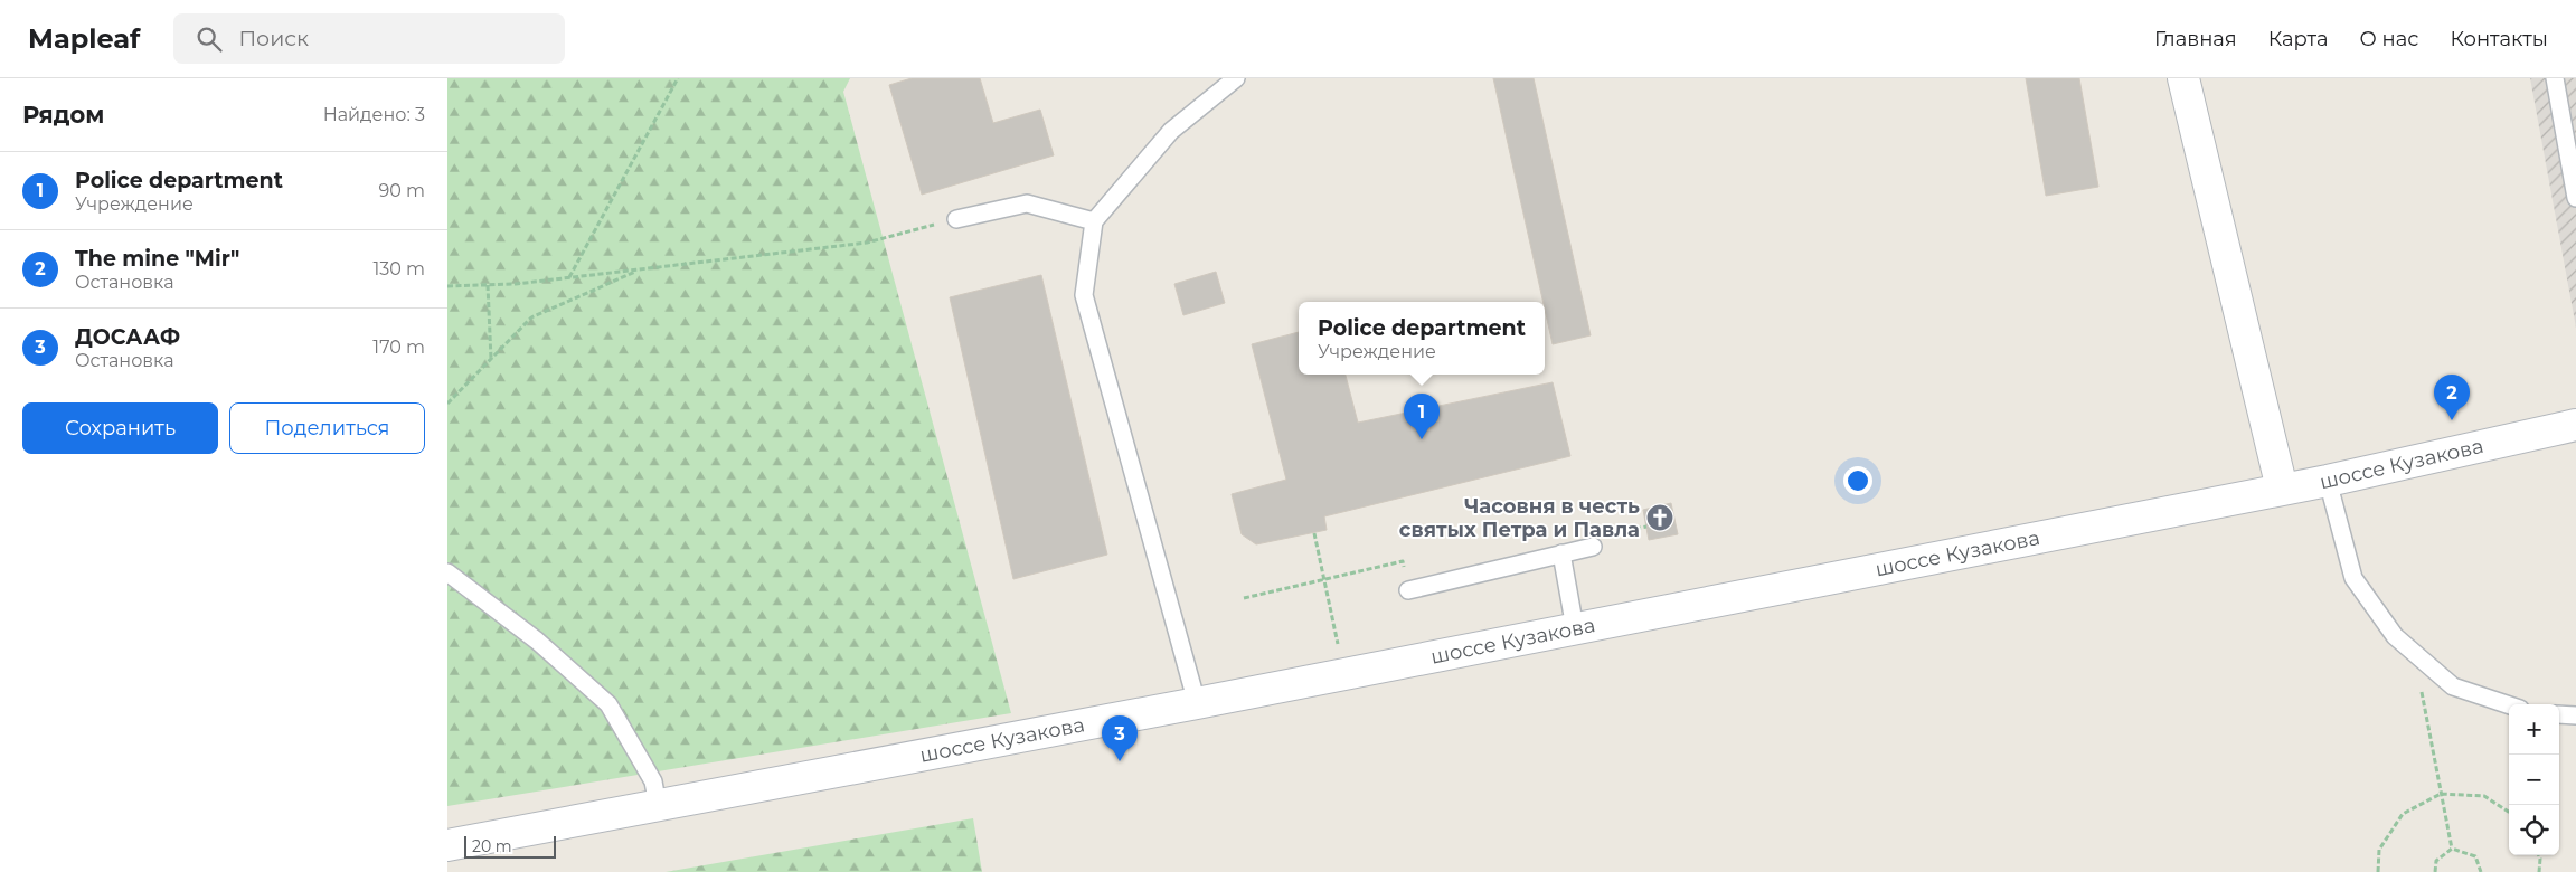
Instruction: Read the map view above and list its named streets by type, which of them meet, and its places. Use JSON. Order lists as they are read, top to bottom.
{
  "streets": {
    "main road": ["шоссе Кузакова"]
  },
  "places": {
    "church": ["Часовня в честь святых Петра и Павла"]
  },
  "scale_bar": "20 m",
  "page": {
    "header": "Mapleaf",
    "search": "Поиск",
    "nav": [
      "Главная",
      "Карта",
      "О нас",
      "Контакты"
    ],
    "heading": ["Рядом", "Найдено: 3"],
    "list": [
      {
        "mark": "1",
        "name": "Police department",
        "note": "Учреждение",
        "value": "90 m"
      },
      {
        "mark": "2",
        "name": "The mine \"Mir\"",
        "note": "Остановка",
        "value": "130 m"
      },
      {
        "mark": "3",
        "name": "ДОСААФ",
        "note": "Остановка",
        "value": "170 m"
      }
    ],
    "popup": ["Police department", "Учреждение"],
    "pins": ["2", "1", "3"],
    "buttons": ["Сохранить", "Поделиться"],
    "map_buttons": ["+", "−"],
    "scale": "20 m"
  }
}
